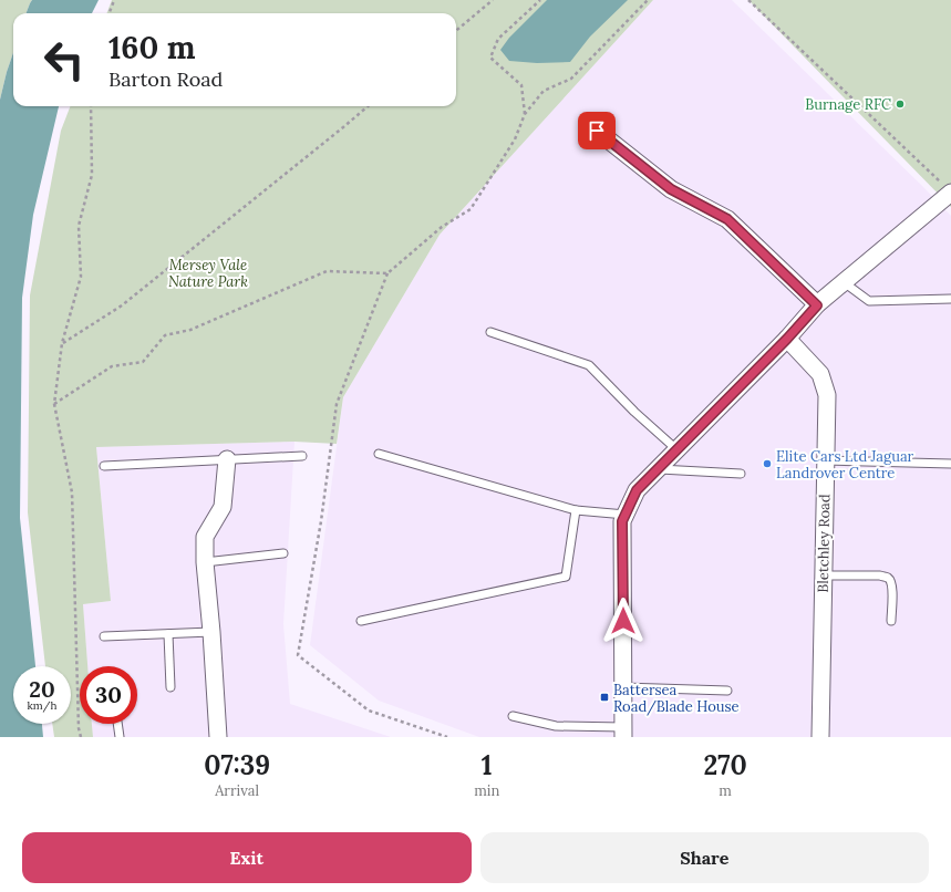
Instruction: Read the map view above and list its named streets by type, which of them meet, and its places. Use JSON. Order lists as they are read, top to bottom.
{
  "streets": {
    "street": ["Bletchley Road"]
  },
  "parks": ["Mersey Vale Nature Park"],
  "places": {
    "other": ["Burnage RFC", "Elite Cars Ltd Jaguar Landrover Centre"],
    "transit": ["Battersea Road/Blade House"]
  },
  "page": {
    "turn": ["160 m", "Barton Road"],
    "speed": "20 km/h",
    "limit": "30",
    "eta": [
      "07:39",
      "Arrival",
      "1",
      "min",
      "270",
      "m"
    ],
    "buttons": ["Exit", "Share"]
  }
}
